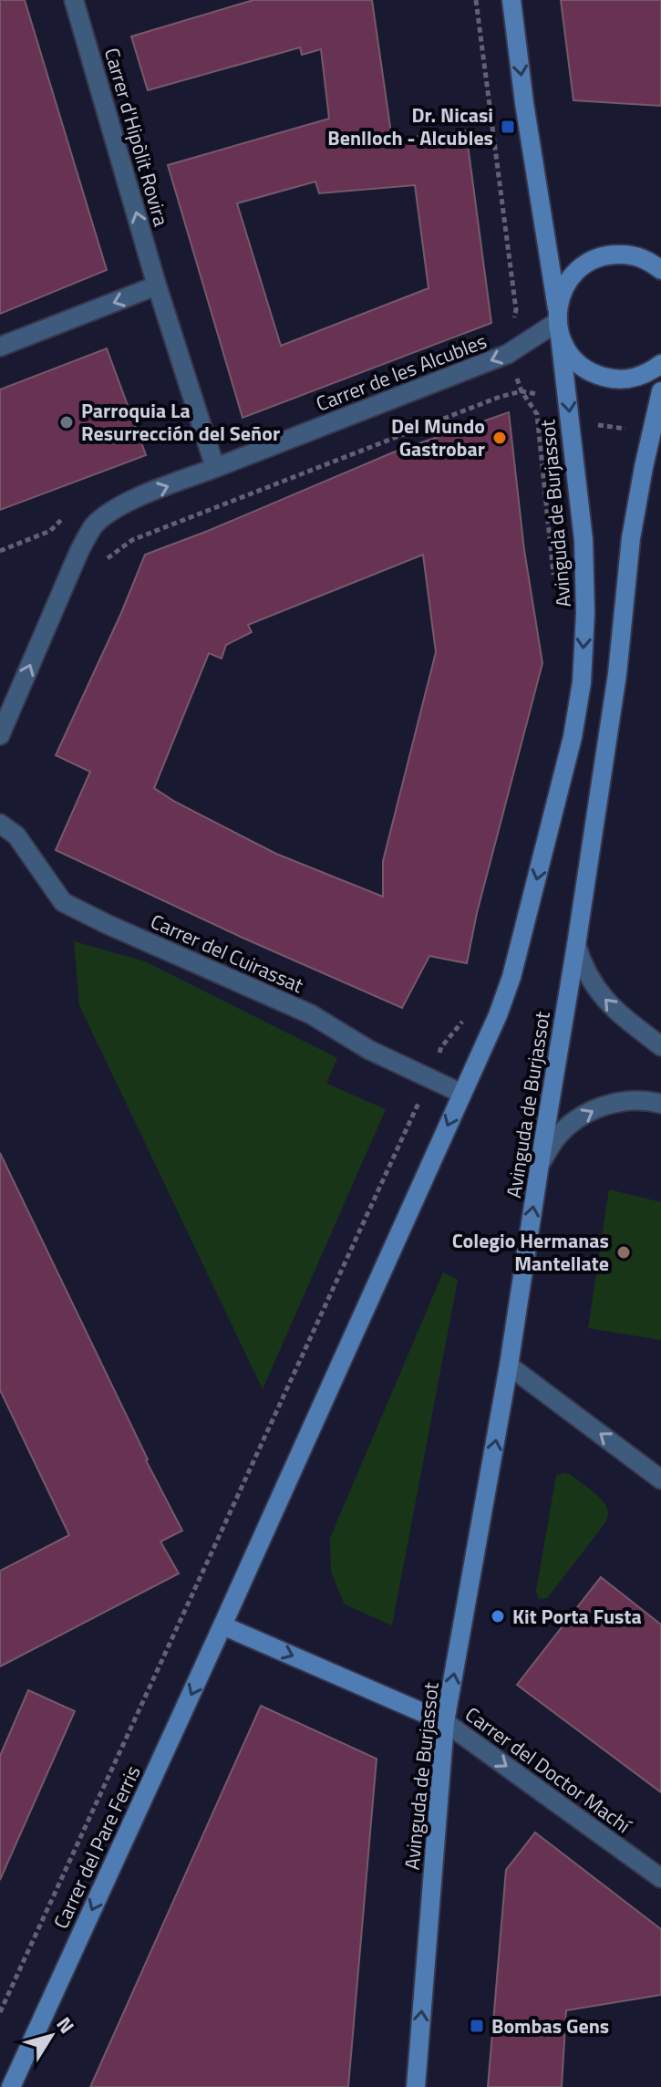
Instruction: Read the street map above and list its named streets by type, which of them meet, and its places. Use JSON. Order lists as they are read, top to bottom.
{
  "streets": {
    "main road": ["Avinguda de Burjassot", "Carrer del Pare Ferris"],
    "street": [
      "Carrer d'Hipòlit Rovira",
      "Carrer de les Alcubles",
      "Carrer del Cuirassat",
      "Carrer del Doctor Machí"
    ]
  },
  "crossings": [
    ["Carrer d'Hipòlit Rovira", "Carrer de les Alcubles"],
    ["Carrer de les Alcubles", "Avinguda de Burjassot"],
    ["Avinguda de Burjassot", "Carrer del Cuirassat"],
    ["Avinguda de Burjassot", "Carrer del Doctor Machí"],
    ["Avinguda de Burjassot", "Carrer del Pare Ferris"]
  ],
  "one_way": ["Carrer d'Hipòlit Rovira", "Carrer del Doctor Machí", "Carrer del Pare Ferris"],
  "places": {
    "transit": ["Dr. Nicasi Benlloch - Alcubles", "Bombas Gens"],
    "other": [
      "Parroquia La Resurrección del Señor",
      "Del Mundo Gastrobar",
      "Colegio Hermanas Mantellate",
      "Kit Porta Fusta"
    ]
  },
  "north": "top right"
}
